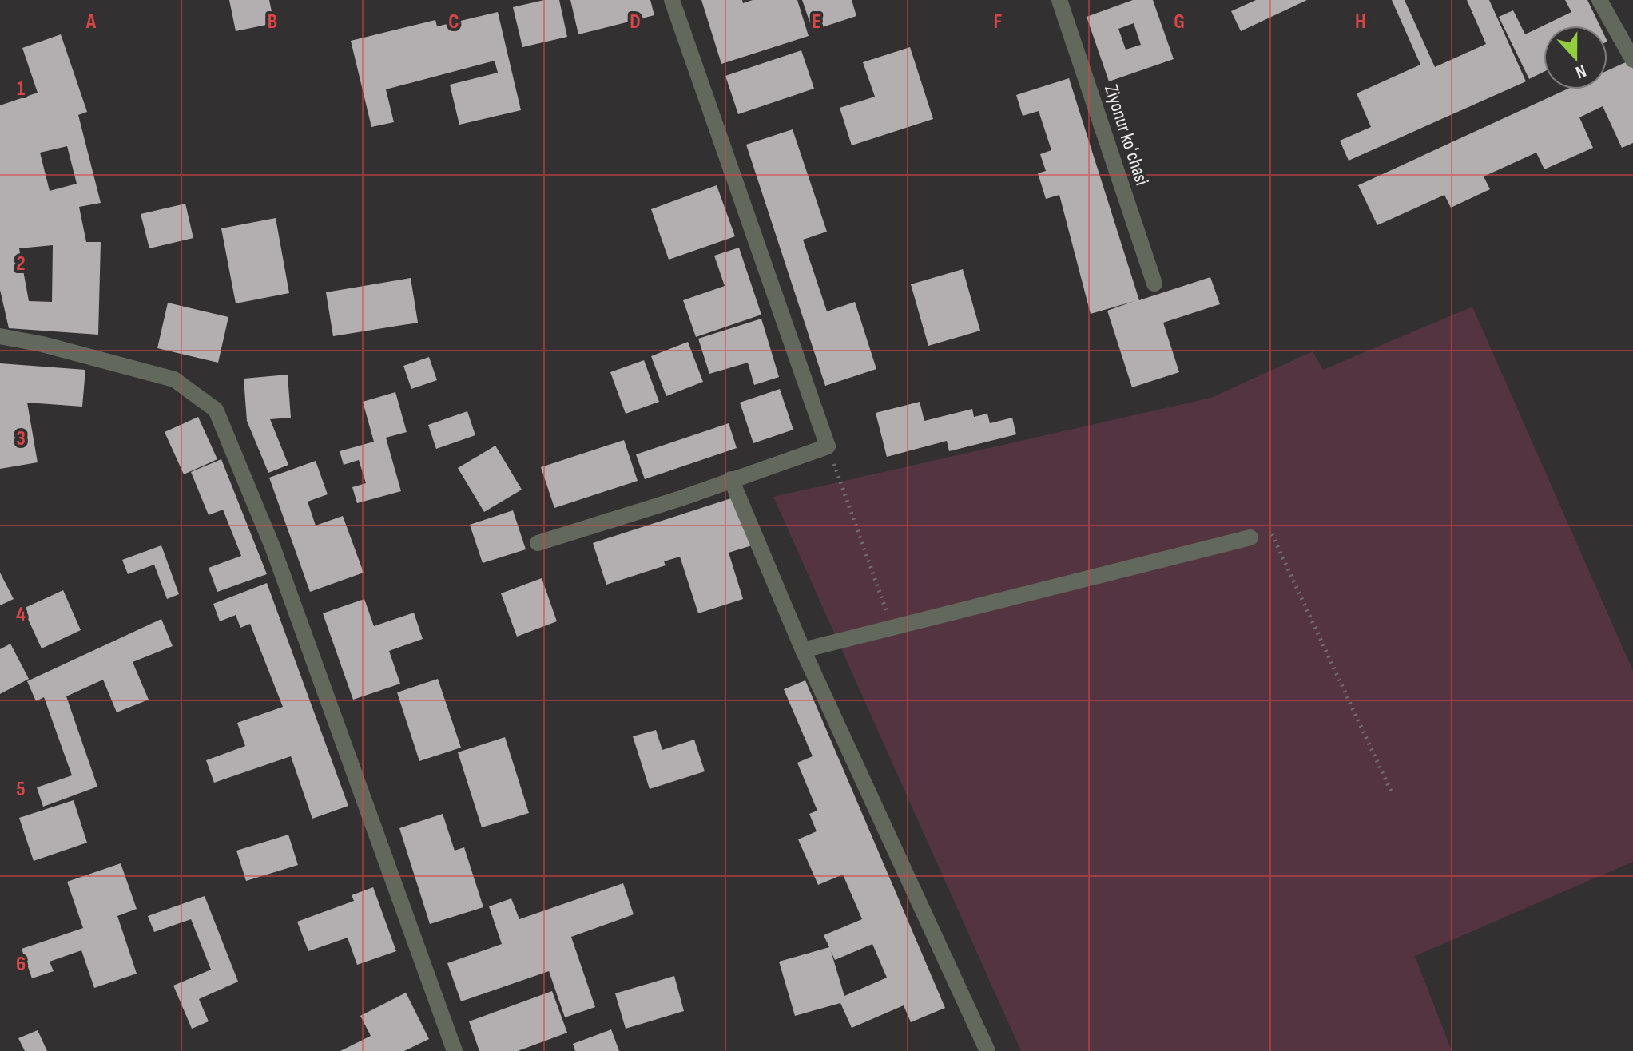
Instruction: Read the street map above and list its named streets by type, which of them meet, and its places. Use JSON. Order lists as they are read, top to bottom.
{
  "streets": {
    "street": ["Ziyonur koʻchasi"]
  },
  "north": "bottom",
  "grid": {
    "columns": [
      "A",
      "B",
      "C",
      "D",
      "E",
      "F",
      "G",
      "H"
    ],
    "rows": [
      "1",
      "2",
      "3",
      "4",
      "5",
      "6"
    ]
  }
}
